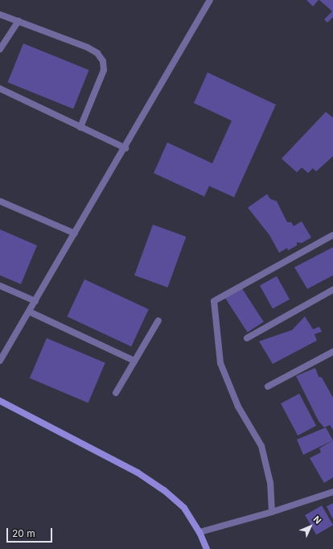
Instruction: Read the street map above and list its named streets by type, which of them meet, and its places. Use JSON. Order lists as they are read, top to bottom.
{
  "scale_bar": "20 m",
  "north": "top right"
}
